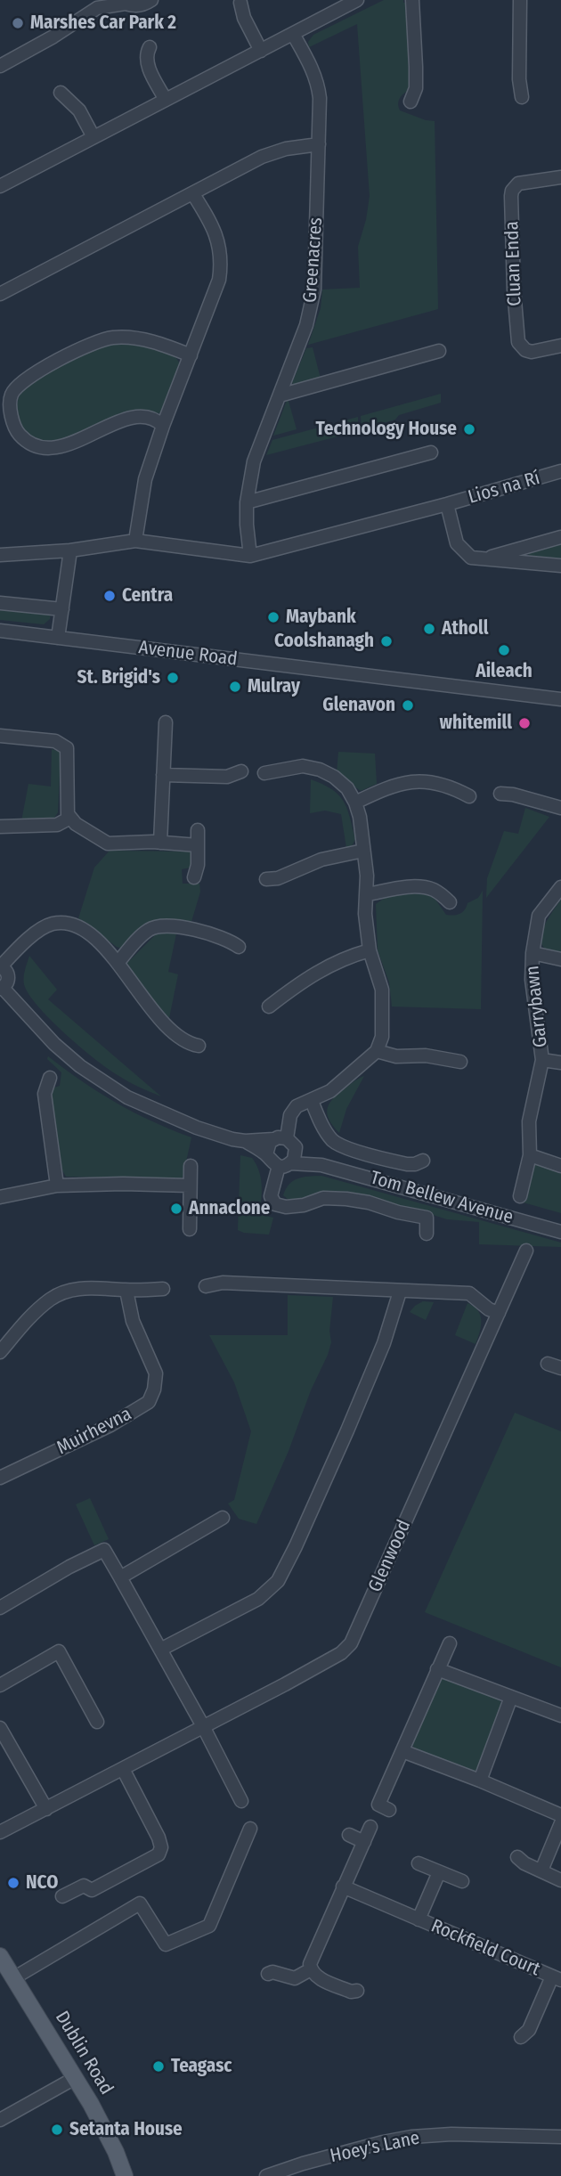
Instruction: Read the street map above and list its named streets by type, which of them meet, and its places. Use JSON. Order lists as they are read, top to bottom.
{
  "streets": {
    "main road": ["Dublin Road"],
    "street": [
      "Greenacres",
      "Cluan Enda",
      "Lios na Rí",
      "Avenue Road",
      "Garrybawn",
      "Tom Bellew Avenue",
      "Muirhevna",
      "Glenwood",
      "Rockfield Court",
      "Hoey's Lane"
    ]
  },
  "places": [
    "Marshes Car Park 2",
    "Technology House",
    "Centra",
    "Maybank",
    "Atholl",
    "Coolshanagh",
    "Aileach",
    "St. Brigid's",
    "Mulray",
    "Glenavon",
    "whitemill",
    "Annaclone",
    "NCO",
    "Teagasc",
    "Setanta House"
  ]
}
